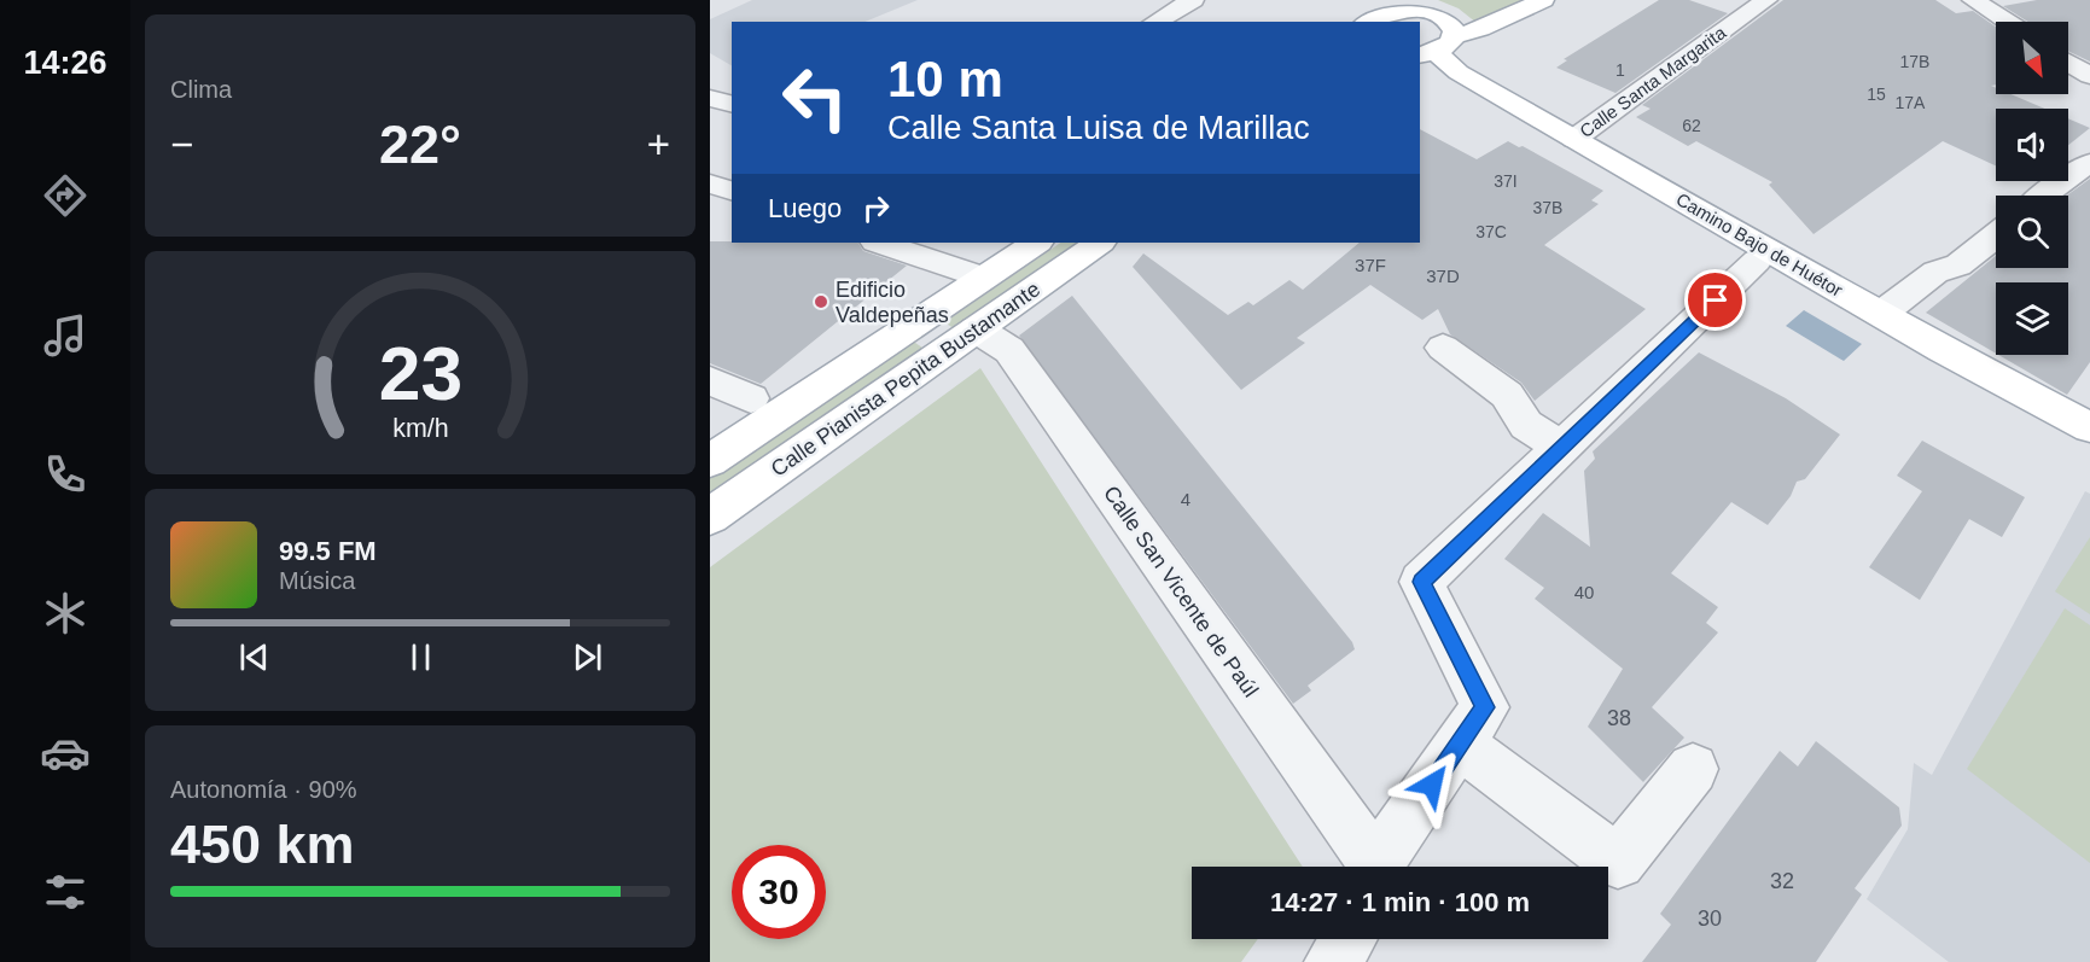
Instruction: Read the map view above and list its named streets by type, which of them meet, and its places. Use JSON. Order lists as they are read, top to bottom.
{
  "streets": {
    "main road": ["Camino Bajo de Huétor", "Calle Pianista Pepita Bustamante"],
    "street": ["Calle Santa Margarita", "Calle San Vicente de Paúl"]
  },
  "crossings": [
    ["Calle Santa Margarita", "Camino Bajo de Huétor"],
    ["Calle Pianista Pepita Bustamante", "Calle San Vicente de Paúl"]
  ],
  "places": ["Edificio Valdepeñas"],
  "house_numbers": [
    "17B",
    "1",
    "15",
    "17A",
    "62",
    "37I",
    "37B",
    "37C",
    "37F",
    "37D",
    "4",
    "40",
    "38",
    "32",
    "30"
  ],
  "north": "bottom right",
  "page": {
    "tabs": "14:26",
    "tile": [
      "Clima",
      ["Autonomía · 90%", "450 km"]
    ],
    "turn": ["10 m", "Calle Santa Luisa de Marillac"],
    "heat": ["−", "22°", "+"],
    "then": "Luego",
    "song": ["99.5 FM", "Música"],
    "limit": "30",
    "trip": "14:27 · 1 min · 100 m",
    "gauge": ["23", "km/h"]
  }
}
